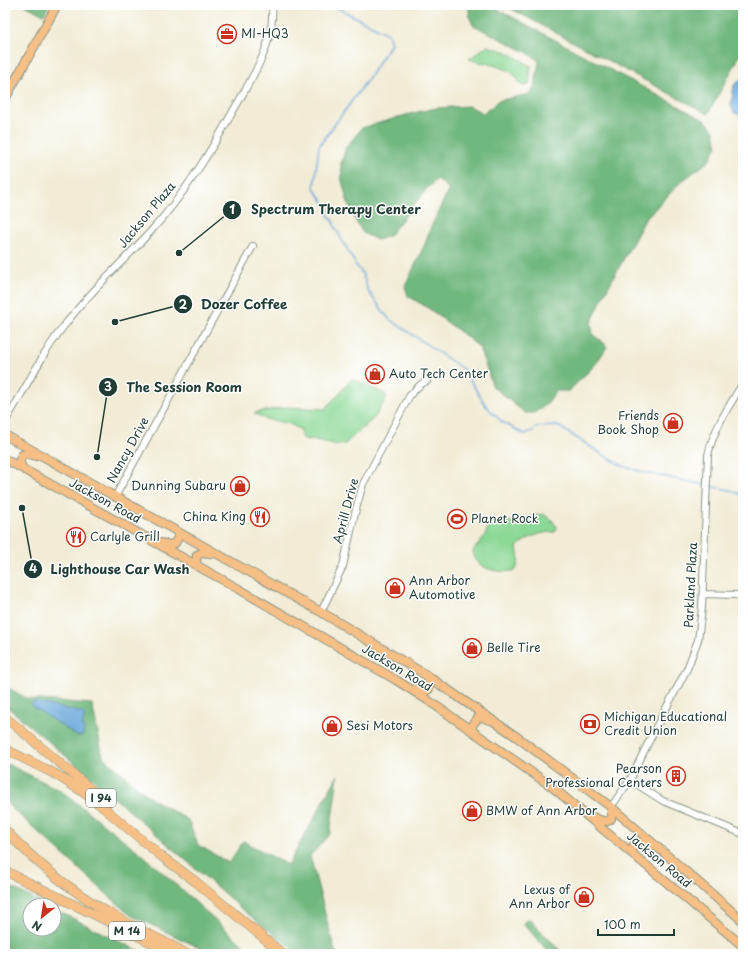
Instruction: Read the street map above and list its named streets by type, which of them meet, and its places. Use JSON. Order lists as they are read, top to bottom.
{
  "streets": {
    "highway": ["I 94", "M 14"],
    "main road": ["Jackson Road"],
    "street": [
      "Jackson Plaza",
      "Nancy Drive",
      "Aprill Drive",
      "Parkland Plaza"
    ]
  },
  "crossings": [
    ["Nancy Drive", "Jackson Road"],
    ["Jackson Road", "Aprill Drive"],
    ["Jackson Road", "Parkland Plaza"]
  ],
  "places": {
    "office": ["MI-HQ3"],
    "other": [
      "Spectrum Therapy Center",
      "Dozer Coffee",
      "The Session Room",
      "Lighthouse Car Wash"
    ],
    "shop": [
      "Auto Tech Center",
      "Friends Book Shop",
      "Dunning Subaru",
      "Ann Arbor Automotive",
      "Belle Tire",
      "Sesi Motors",
      "BMW of Ann Arbor",
      "Lexus of Ann Arbor"
    ],
    "restaurant": ["China King", "Carlyle Grill"],
    "sports": ["Planet Rock"],
    "bank": ["Michigan Educational Credit Union"],
    "building": ["Pearson Professional Centers"]
  },
  "scale_bar": "100 m",
  "north": "bottom left"
}
